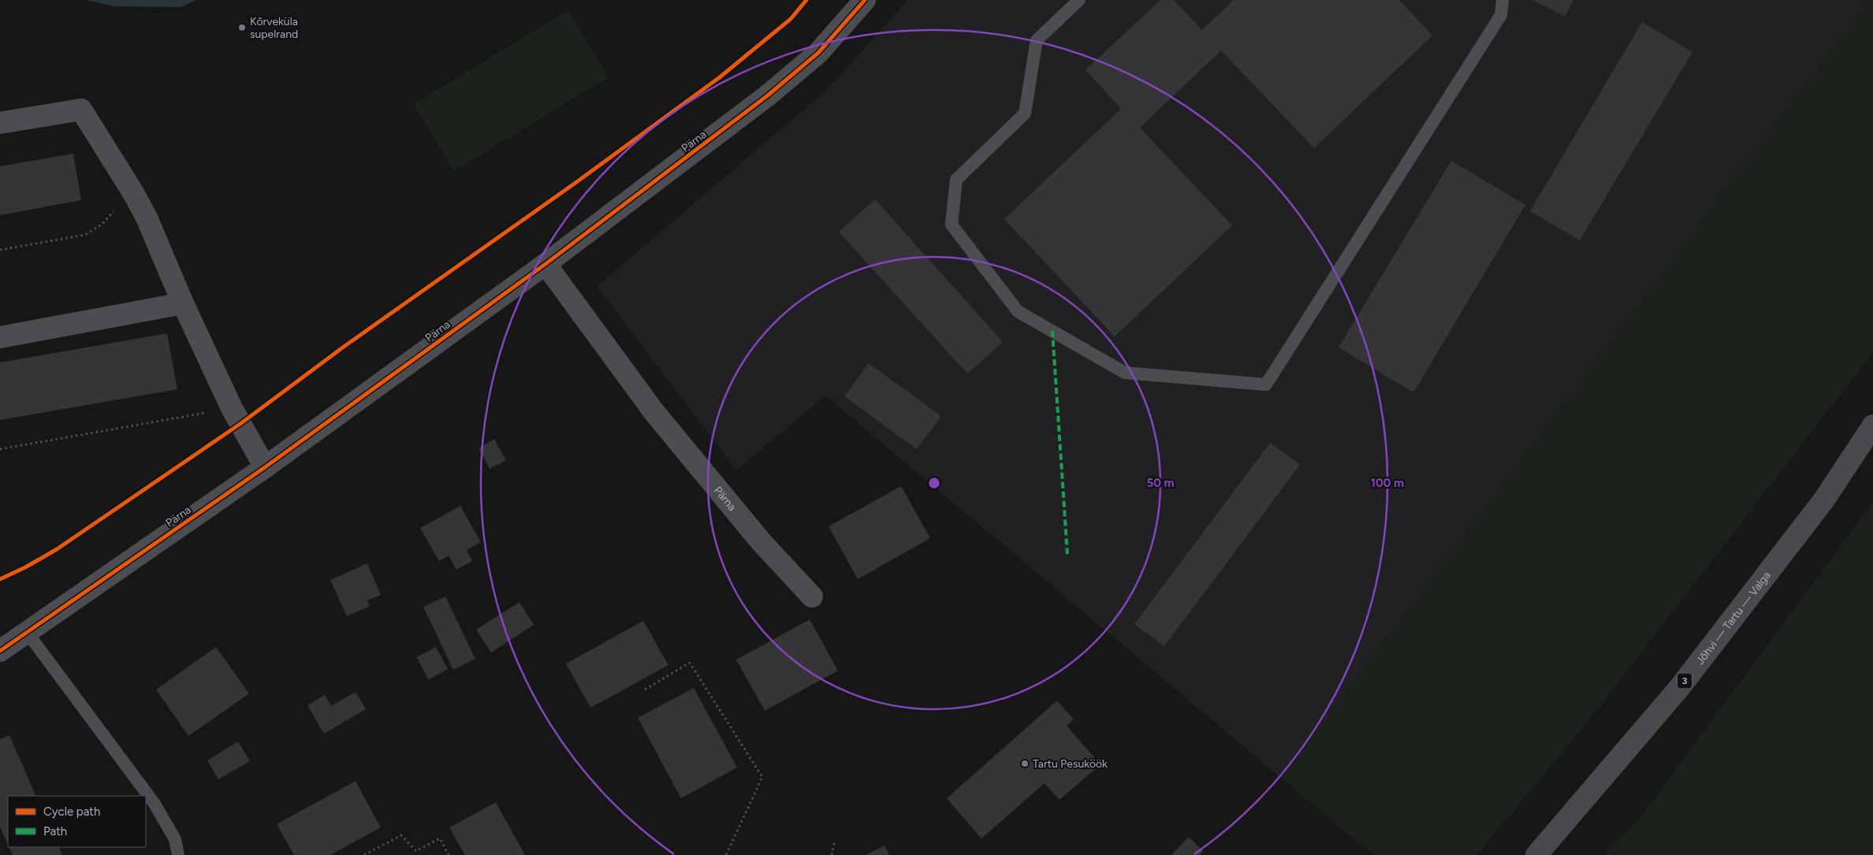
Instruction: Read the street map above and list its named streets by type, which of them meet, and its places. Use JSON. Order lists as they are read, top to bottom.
{
  "streets": {
    "highway": ["Jõhvi — Tartu — Valga", "3"],
    "street": ["Pärna"]
  },
  "places": ["Kõrveküla supelrand", "Tartu Pesuköök"],
  "legend": ["Cycle path", "Path"],
  "rings": ["50 m", "100 m"]
}
